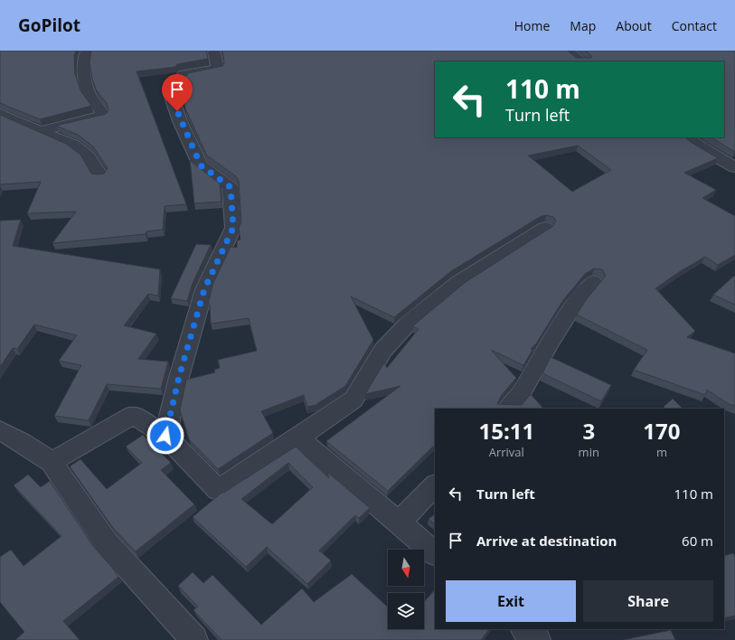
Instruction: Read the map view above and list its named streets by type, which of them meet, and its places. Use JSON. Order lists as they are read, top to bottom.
{
  "north": "bottom",
  "page": {
    "header": "GoPilot",
    "nav": [
      "Home",
      "Map",
      "About",
      "Contact"
    ],
    "turn": ["110 m", "Turn left"],
    "eta": [
      "15:11",
      "Arrival",
      "3",
      "min",
      "170",
      "m"
    ],
    "list": [
      {
        "name": "Turn left",
        "value": "110 m"
      },
      {
        "name": "Arrive at destination",
        "value": "60 m"
      }
    ],
    "buttons": ["Exit", "Share"]
  }
}
